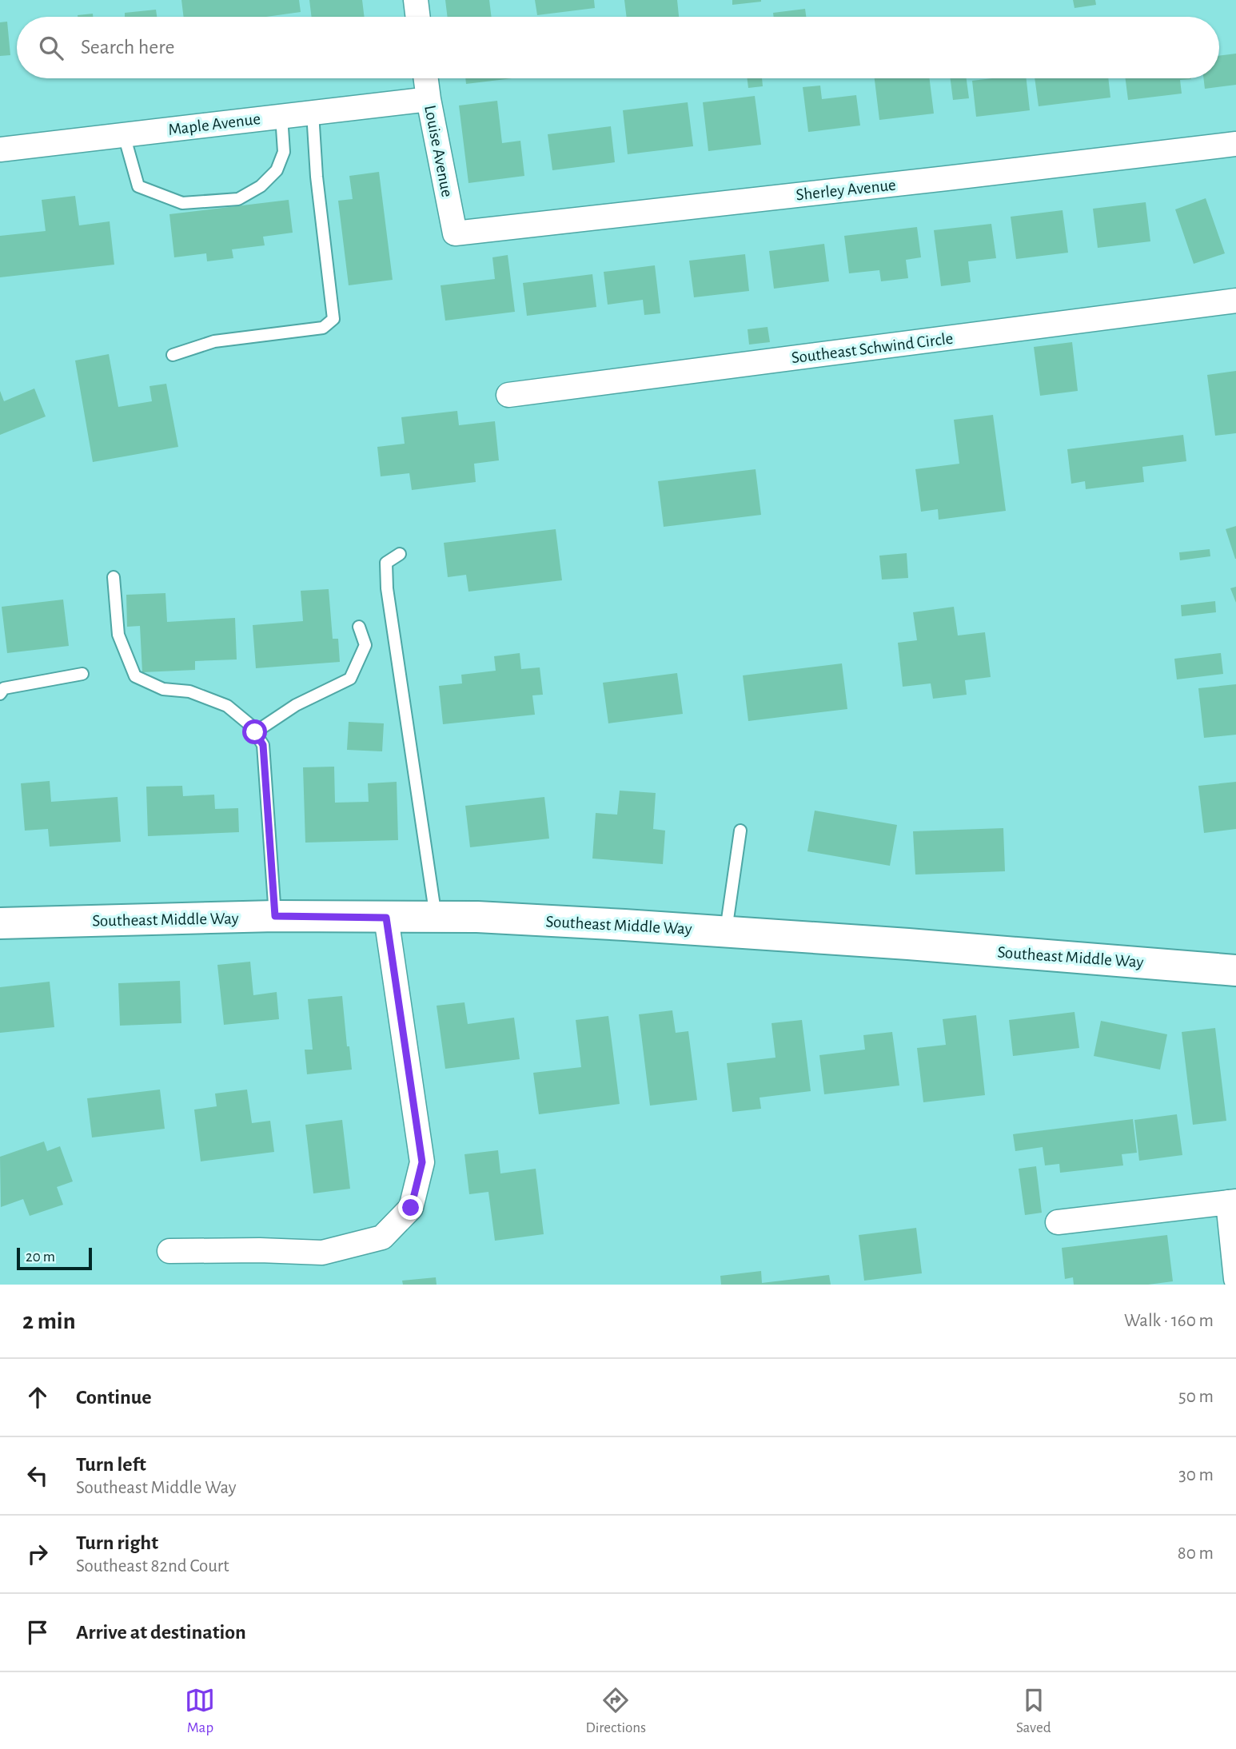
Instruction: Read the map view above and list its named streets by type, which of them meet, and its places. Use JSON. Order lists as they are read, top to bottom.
{
  "streets": {
    "street": [
      "Maple Avenue",
      "Louise Avenue",
      "Sherley Avenue",
      "Southeast Schwind Circle",
      "Southeast Middle Way"
    ]
  },
  "crossings": [
    ["Maple Avenue", "Louise Avenue"],
    ["Louise Avenue", "Sherley Avenue"]
  ],
  "scale_bar": "20 m",
  "page": {
    "search": "Search here",
    "scale": "20 m",
    "heading": ["2 min", "Walk · 160 m"],
    "list": [
      ["Continue", "50 m"],
      ["Turn left", "Southeast Middle Way", "30 m"],
      ["Turn right", "Southeast 82nd Court", "80 m"],
      "Arrive at destination"
    ],
    "nav": ["Map", "Directions", "Saved"]
  }
}
